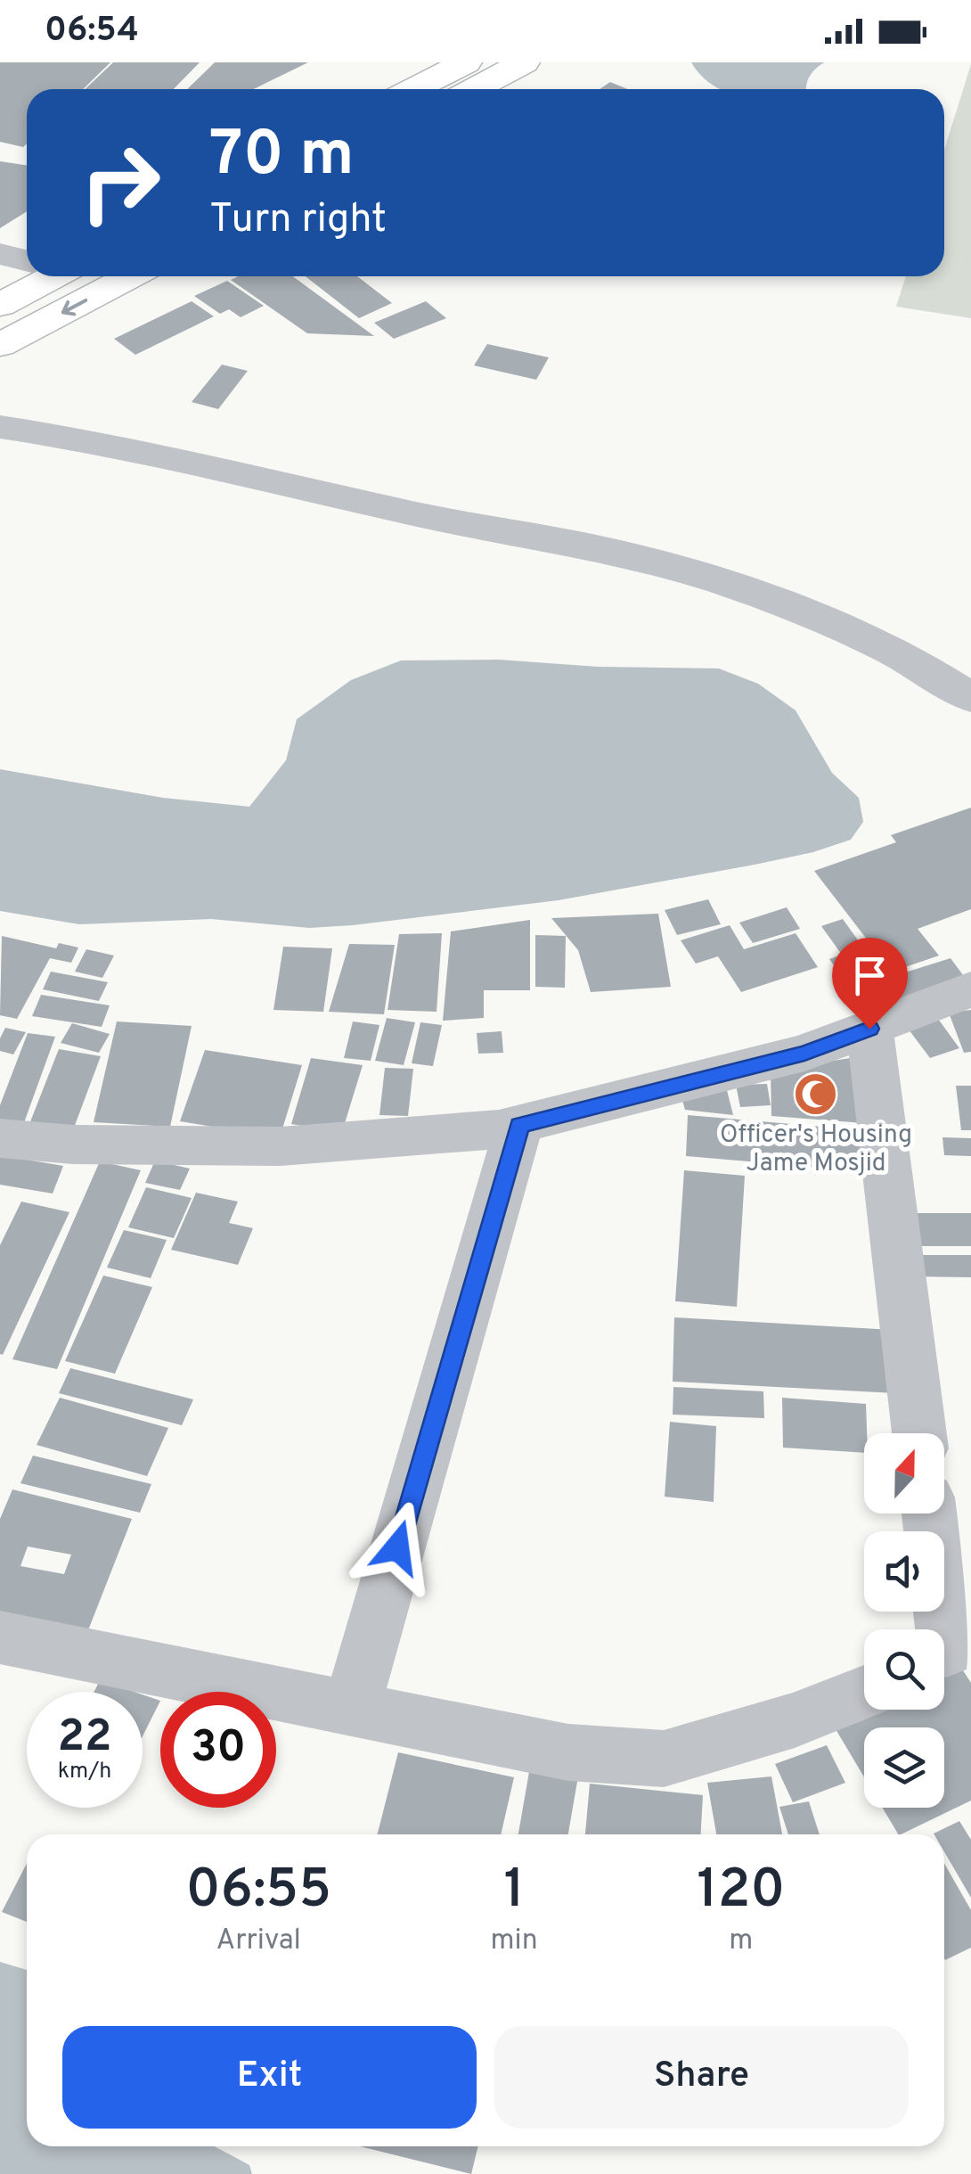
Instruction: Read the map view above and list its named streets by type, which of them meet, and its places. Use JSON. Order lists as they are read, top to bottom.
{
  "places": {
    "mosque": ["Officer's Housing Jame Mosjid"]
  },
  "north": "top",
  "page": {
    "status": "06:54",
    "turn": ["70 m", "Turn right"],
    "speed": "22 km/h",
    "limit": "30",
    "eta": [
      "06:55",
      "Arrival",
      "1",
      "min",
      "120",
      "m"
    ],
    "buttons": ["Exit", "Share"]
  }
}
